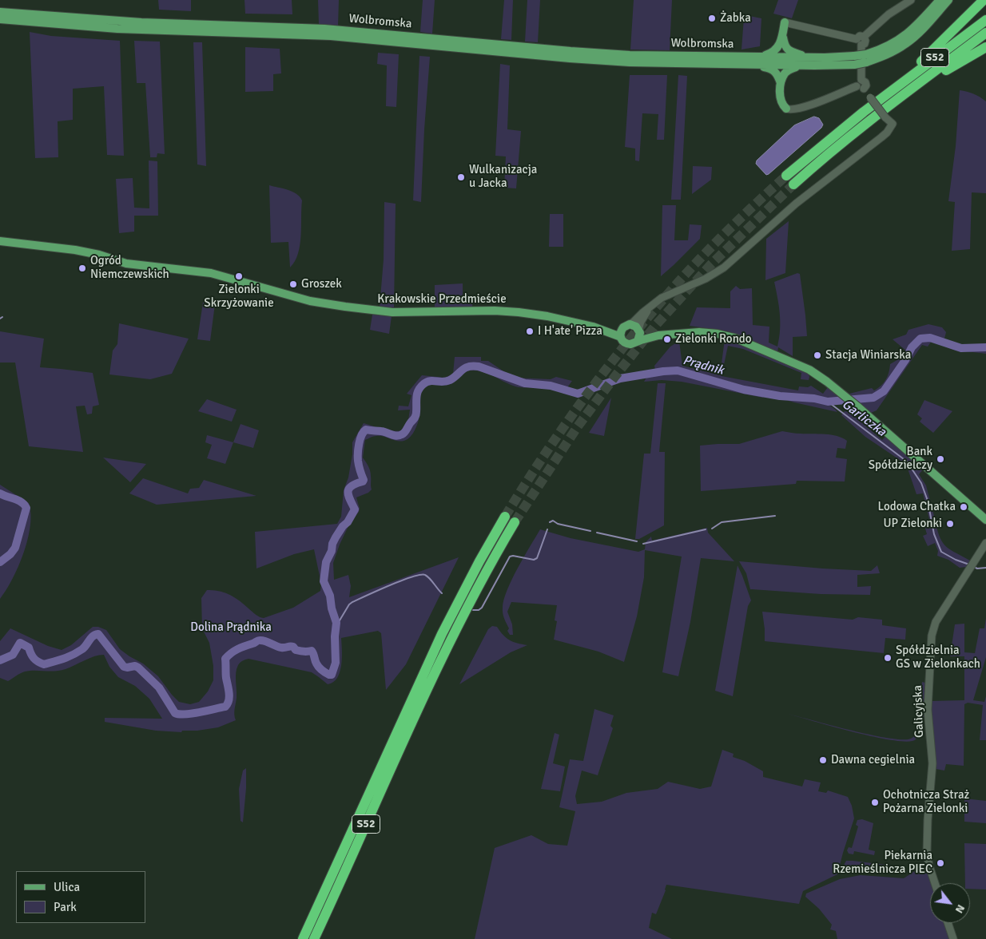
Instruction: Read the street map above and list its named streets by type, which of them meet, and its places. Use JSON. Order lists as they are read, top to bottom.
{
  "streets": {
    "highway": ["S52"],
    "main road": ["Wolbromska", "Krakowskie Przedmieście"],
    "street": ["Galicyjska"]
  },
  "water": ["Prądnik", "Garliczka"],
  "parks": ["Dolina Prądnika"],
  "places": [
    "Żabka",
    "Wulkanizacja u Jacka",
    "Ogród Niemczewskich",
    "Zielonki Skrzyżowanie",
    "Groszek",
    "I H'ate' Pizza",
    "Zielonki Rondo",
    "Stacja Winiarska",
    "Bank Spółdzielczy",
    "Lodowa Chatka",
    "UP Zielonki",
    "Spółdzielnia GS w Zielonkach",
    "Dawna cegielnia",
    "Ochotnicza Straż Pożarna Zielonki",
    "Piekarnia Rzemieślnicza PIEC"
  ],
  "legend": ["Ulica", "Park"],
  "north": "bottom right"
}
